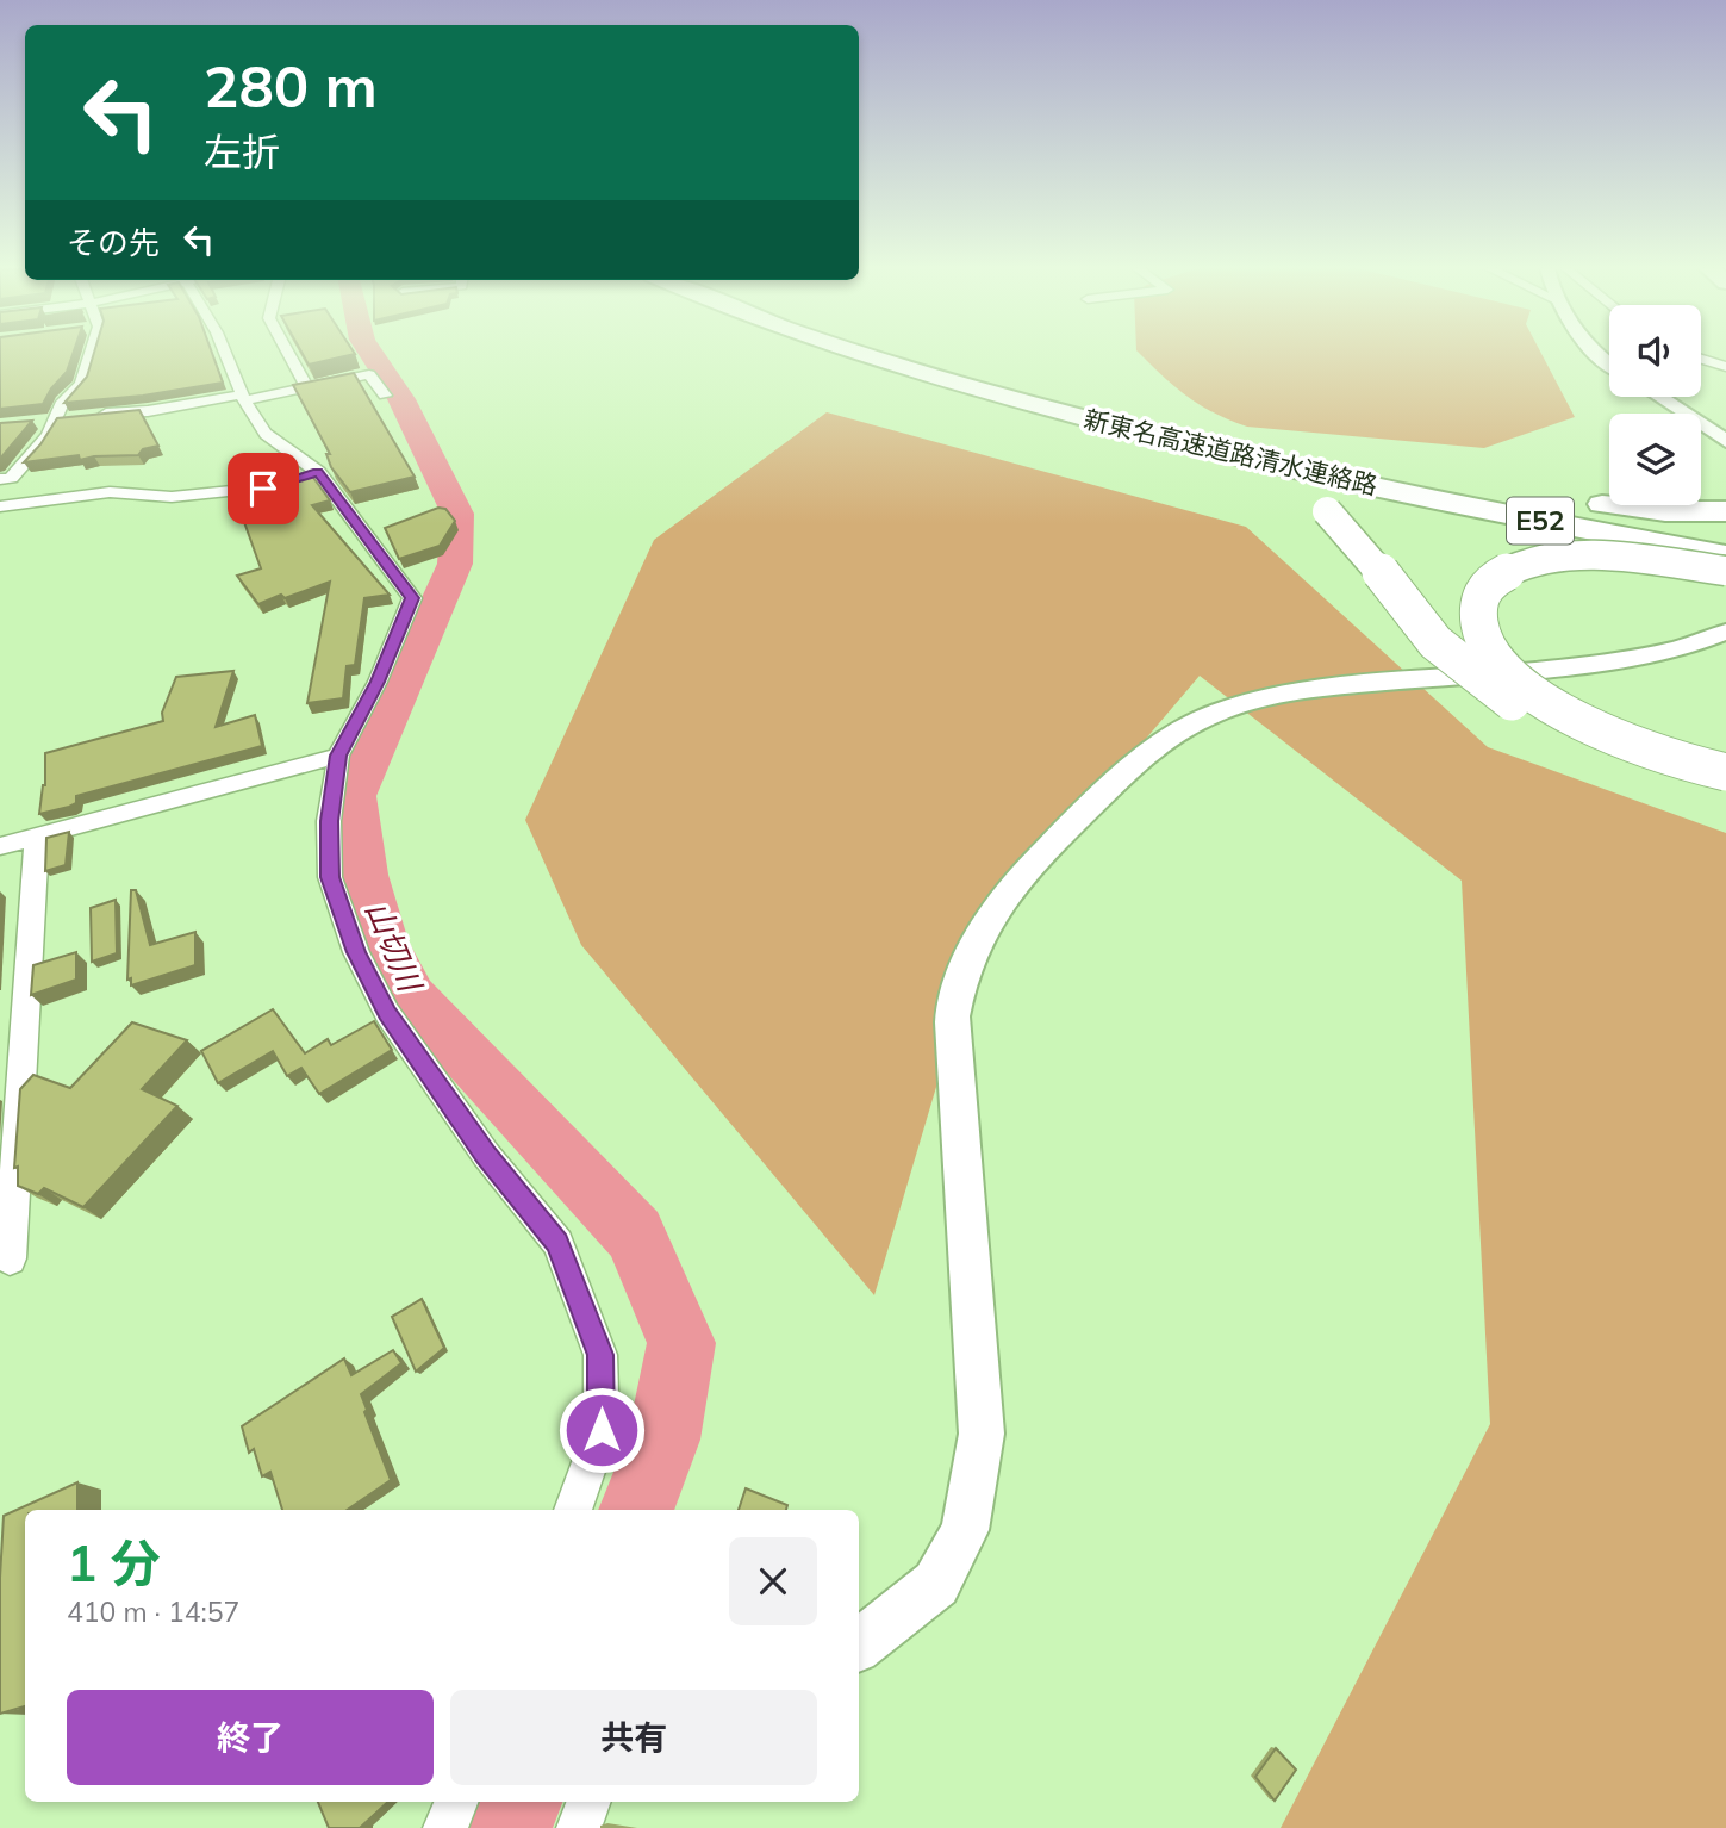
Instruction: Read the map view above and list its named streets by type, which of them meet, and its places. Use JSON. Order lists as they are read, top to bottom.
{
  "streets": {
    "highway": ["新東名高速道路清水連絡路", "E52"]
  },
  "water": ["山切川"],
  "page": {
    "turn": ["280 m", "左折"],
    "then": "その先",
    "heading": ["1 分", "410 m · 14:57"],
    "buttons": ["終了", "共有"]
  }
}
